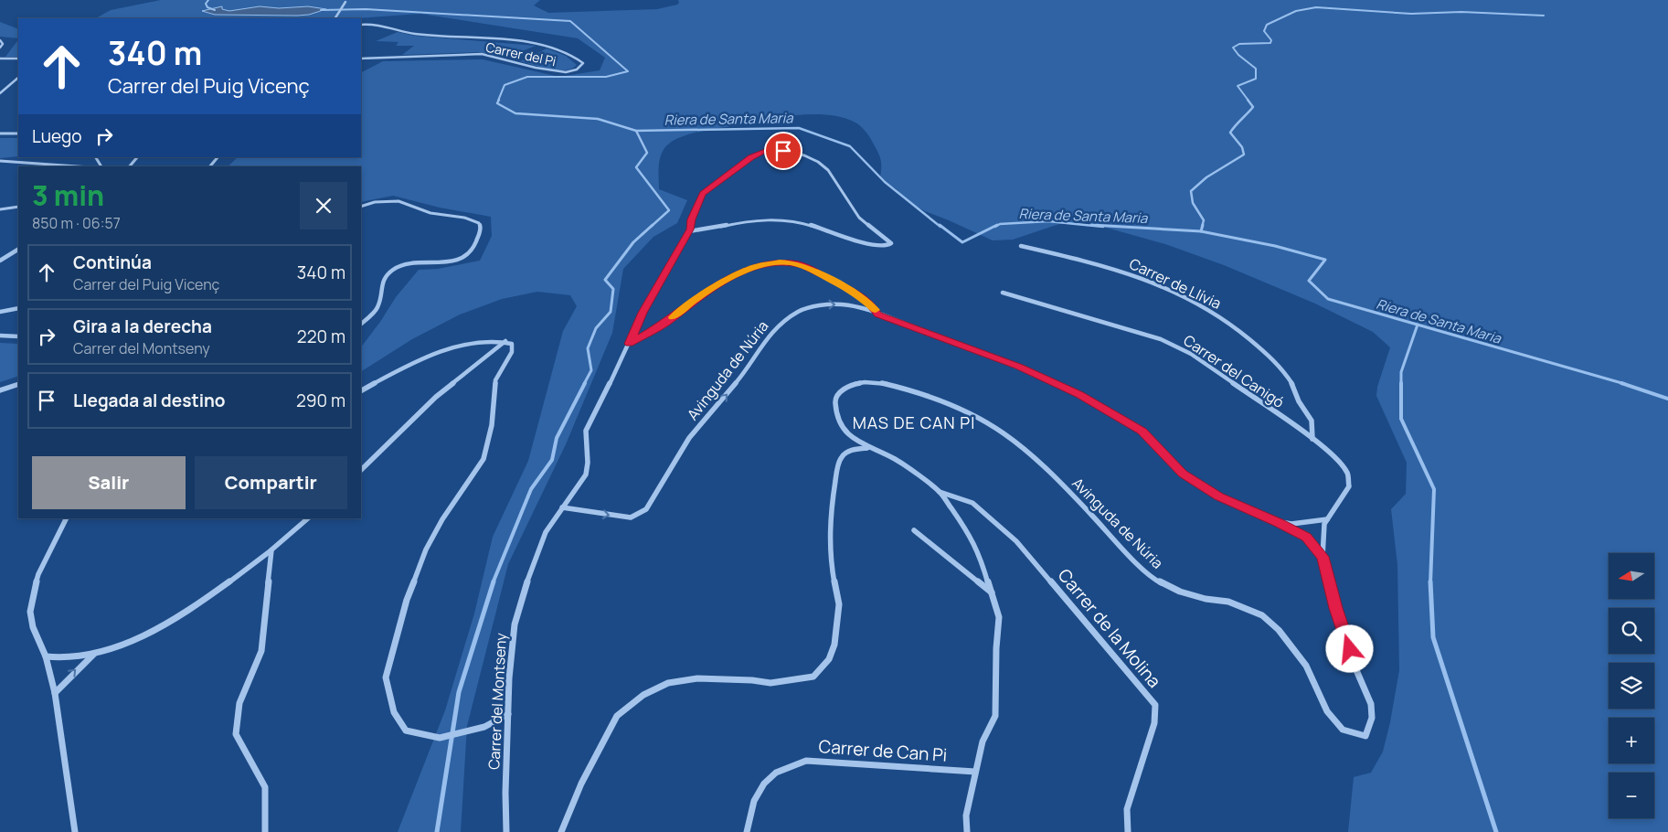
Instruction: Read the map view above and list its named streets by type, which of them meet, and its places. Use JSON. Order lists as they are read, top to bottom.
{
  "streets": {
    "street": [
      "Carrer del Pi",
      "Carrer de Llívia",
      "Avinguda de Núria",
      "Carrer del Canigó",
      "Carrer de la Molina",
      "Carrer del Montseny",
      "Carrer de Can Pi"
    ]
  },
  "crossings": [
    ["Carrer de Llívia", "Carrer del Canigó"],
    ["Avinguda de Núria", "Carrer del Canigó"],
    ["Avinguda de Núria", "Carrer de la Molina"],
    ["Avinguda de Núria", "Carrer del Montseny"],
    ["Avinguda de Núria", "Carrer de Can Pi"]
  ],
  "districts": ["MAS DE CAN PI"],
  "water": ["Riera de Santa Maria"],
  "north": "left",
  "page": {
    "turn": ["340 m", "Carrer del Puig Vicenç"],
    "then": "Luego",
    "heading": ["3 min", "850 m · 06:57"],
    "list": [
      {
        "name": "Continúa",
        "note": "Carrer del Puig Vicenç",
        "value": "340 m"
      },
      {
        "name": "Gira a la derecha",
        "note": "Carrer del Montseny",
        "value": "220 m"
      },
      {
        "name": "Llegada al destino",
        "value": "290 m"
      }
    ],
    "buttons": ["Salir", "Compartir"],
    "map_buttons": ["+", "−"]
  }
}
